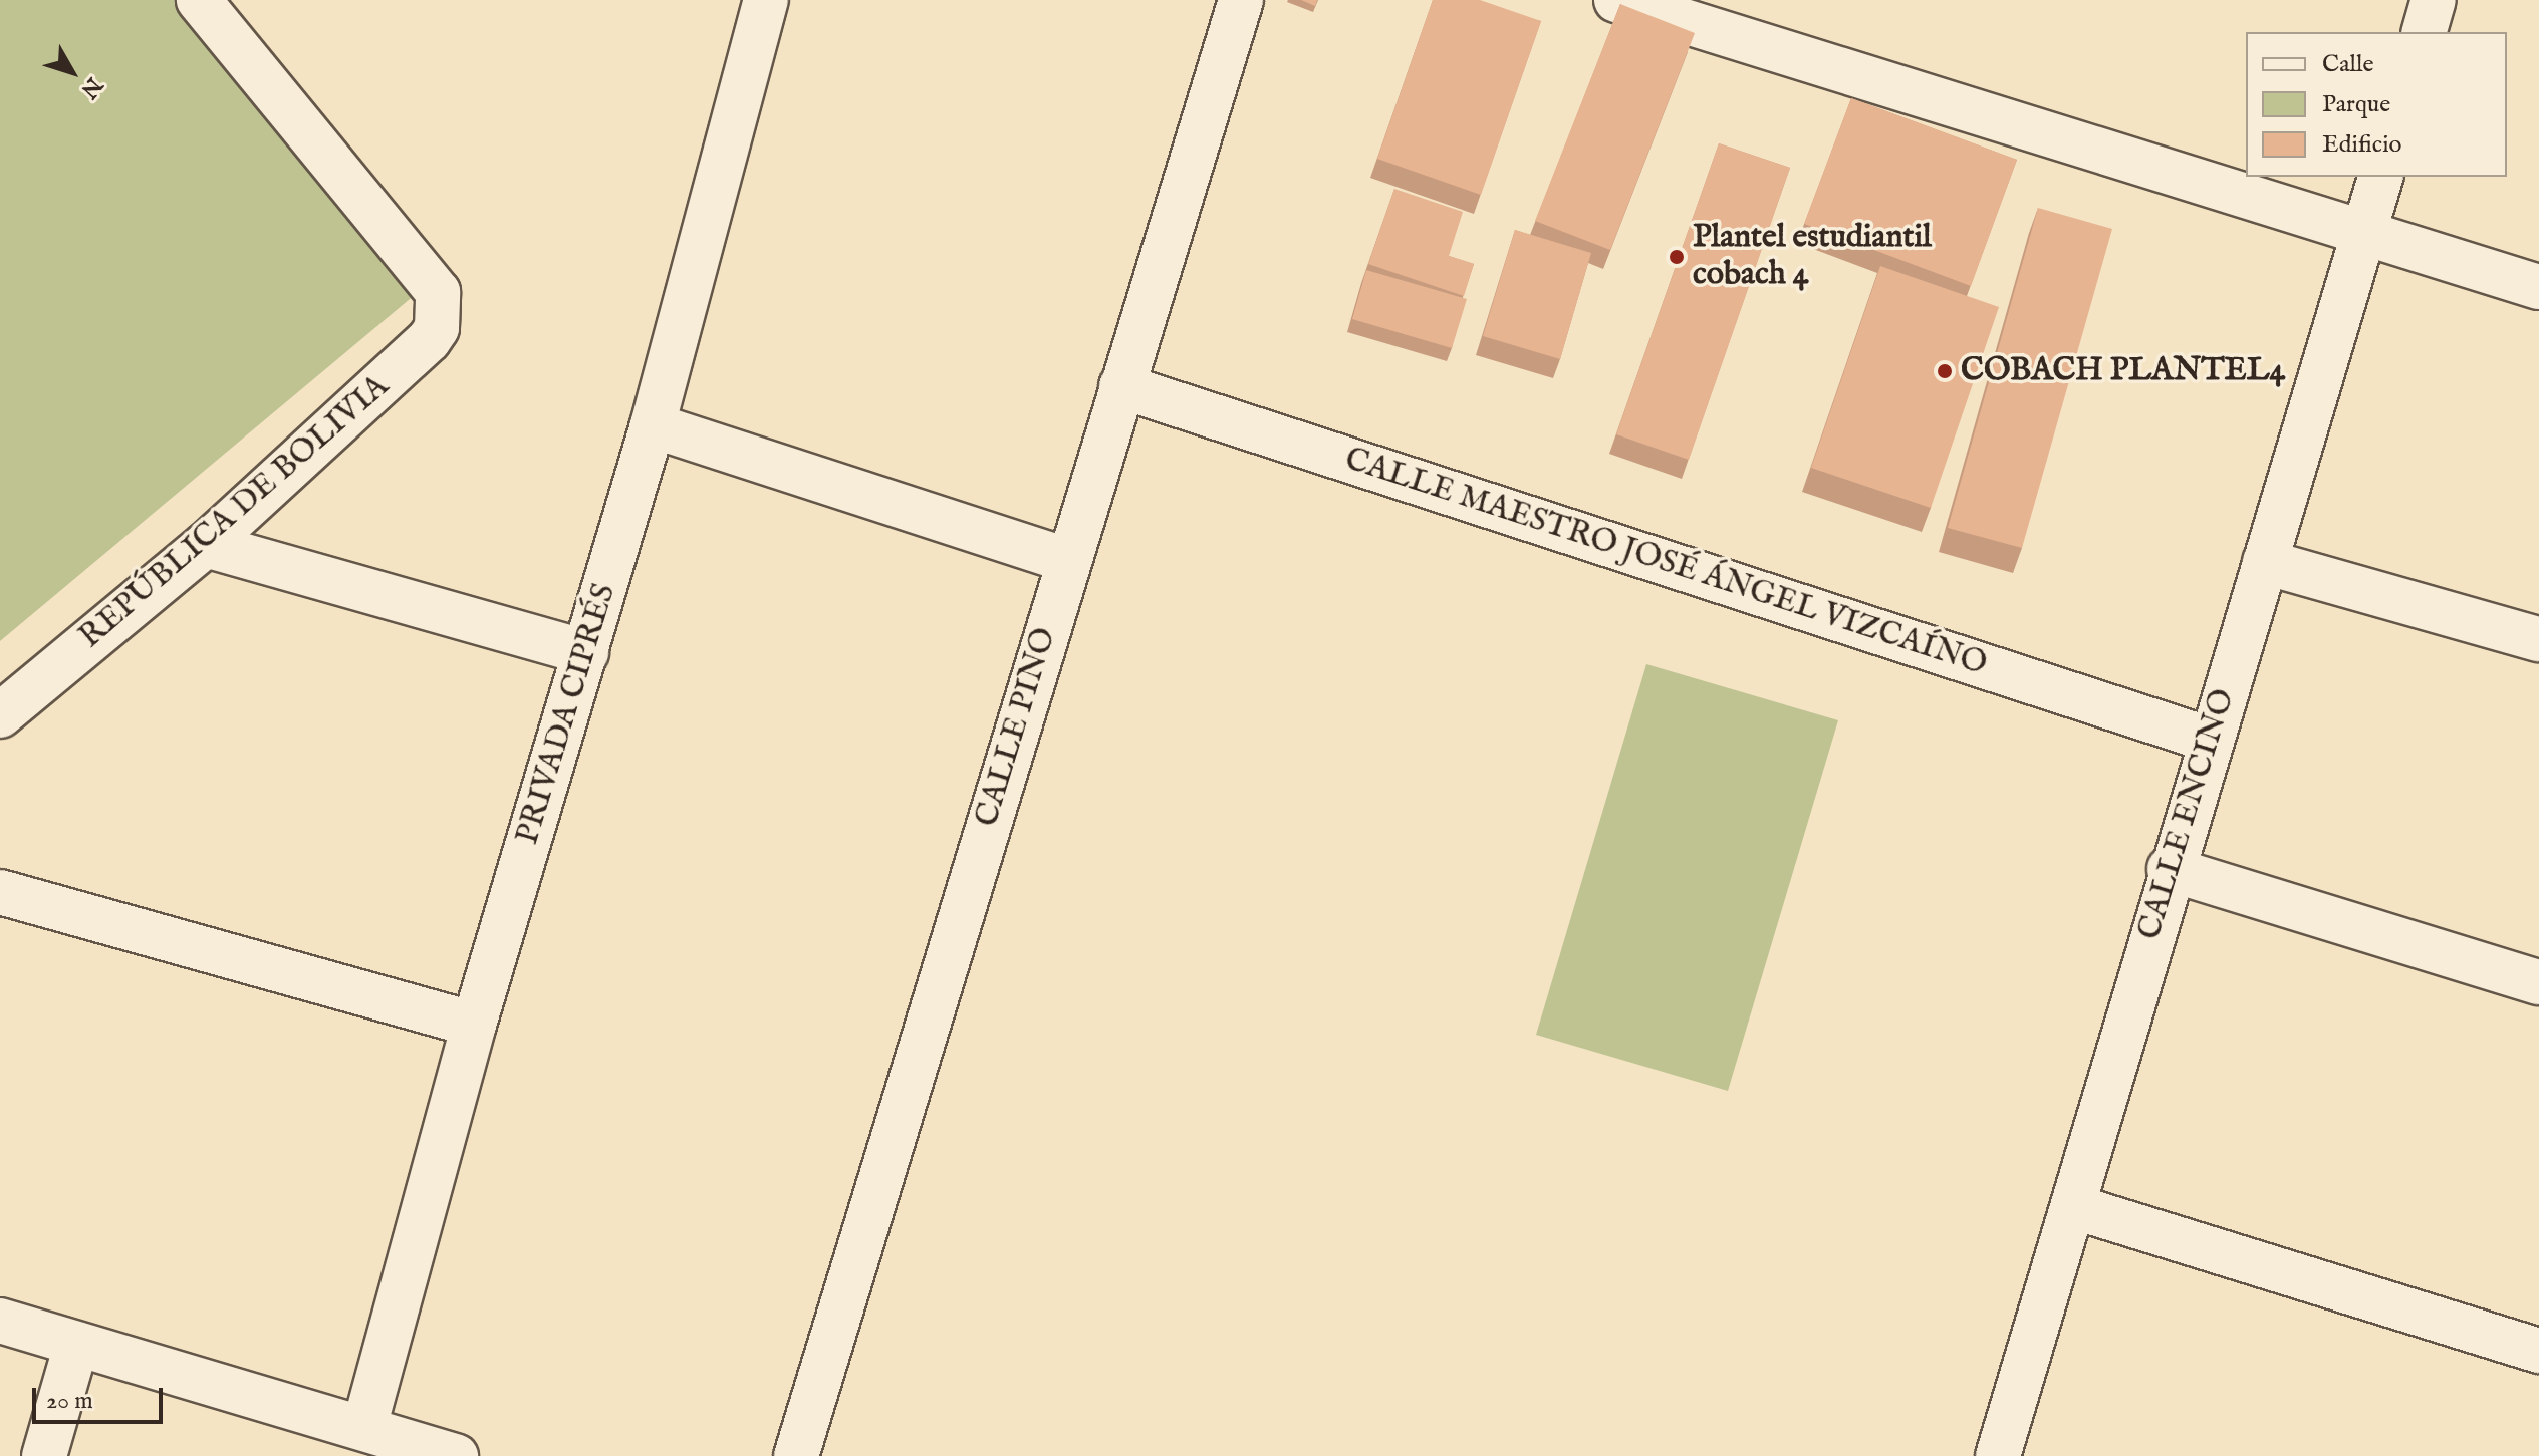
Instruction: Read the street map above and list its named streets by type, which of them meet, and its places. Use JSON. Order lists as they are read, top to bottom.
{
  "streets": {
    "street": [
      "REPÚBLICA DE BOLIVIA",
      "CALLE MAESTRO JOSÉ ÁNGEL VIZCAÍNO",
      "PRIVADA CIPRÉS",
      "CALLE PINO",
      "CALLE ENCINO"
    ]
  },
  "crossings": [
    ["CALLE MAESTRO JOSÉ ÁNGEL VIZCAÍNO", "CALLE PINO"],
    ["CALLE MAESTRO JOSÉ ÁNGEL VIZCAÍNO", "CALLE ENCINO"]
  ],
  "places": ["Plantel estudiantil cobach 4", "COBACH PLANTEL4"],
  "legend": ["Calle", "Parque", "Edificio"],
  "scale_bar": "20 m",
  "north": "bottom right"
}
